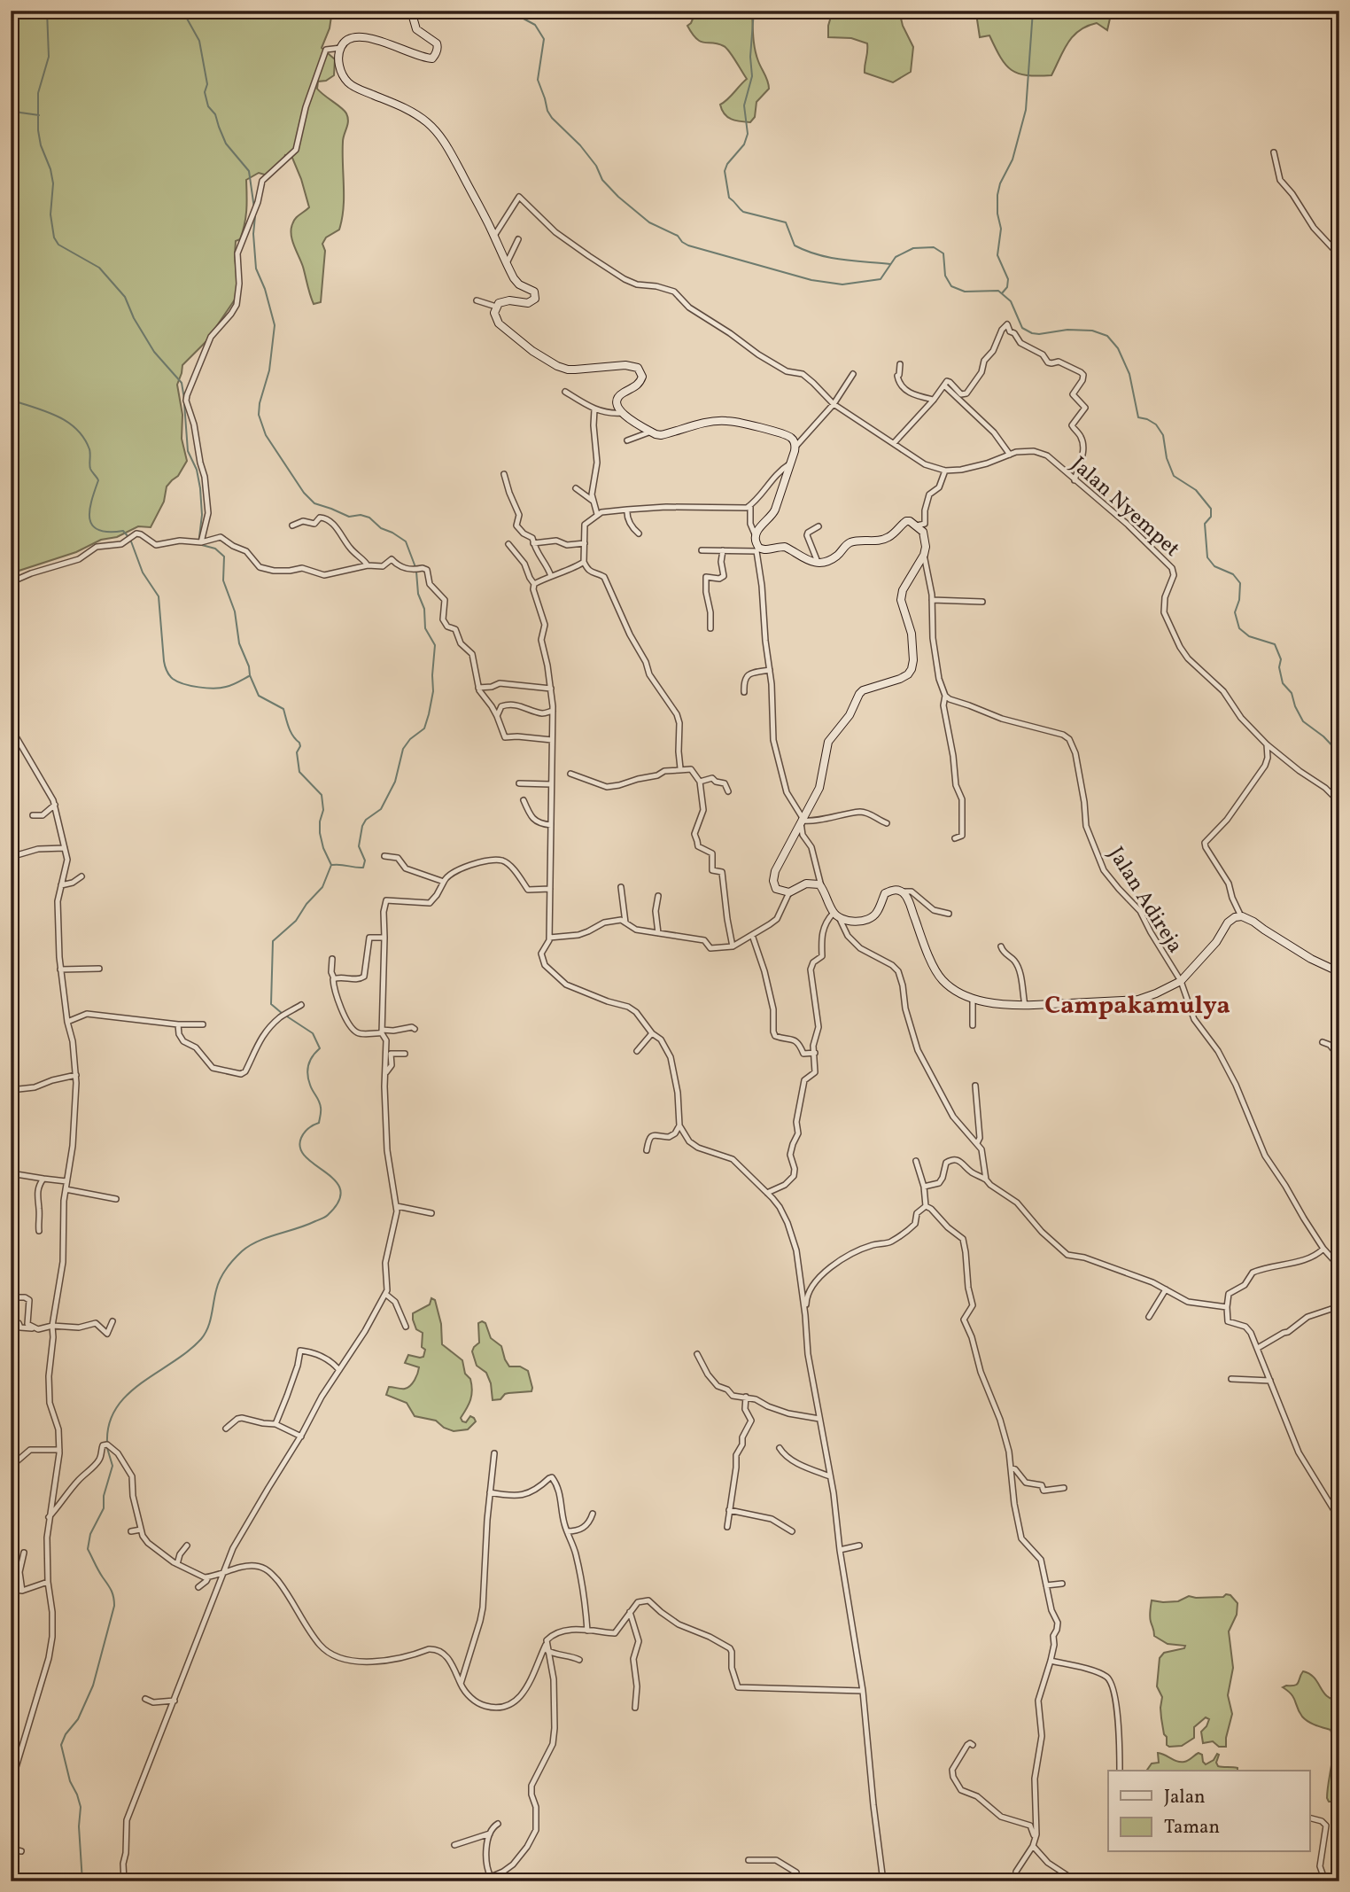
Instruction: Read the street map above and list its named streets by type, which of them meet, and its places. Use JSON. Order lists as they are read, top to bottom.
{
  "streets": {
    "street": ["Jalan Nyempet", "Jalan Adireja"]
  },
  "districts": ["Campakamulya"],
  "legend": ["Jalan", "Taman"]
}
